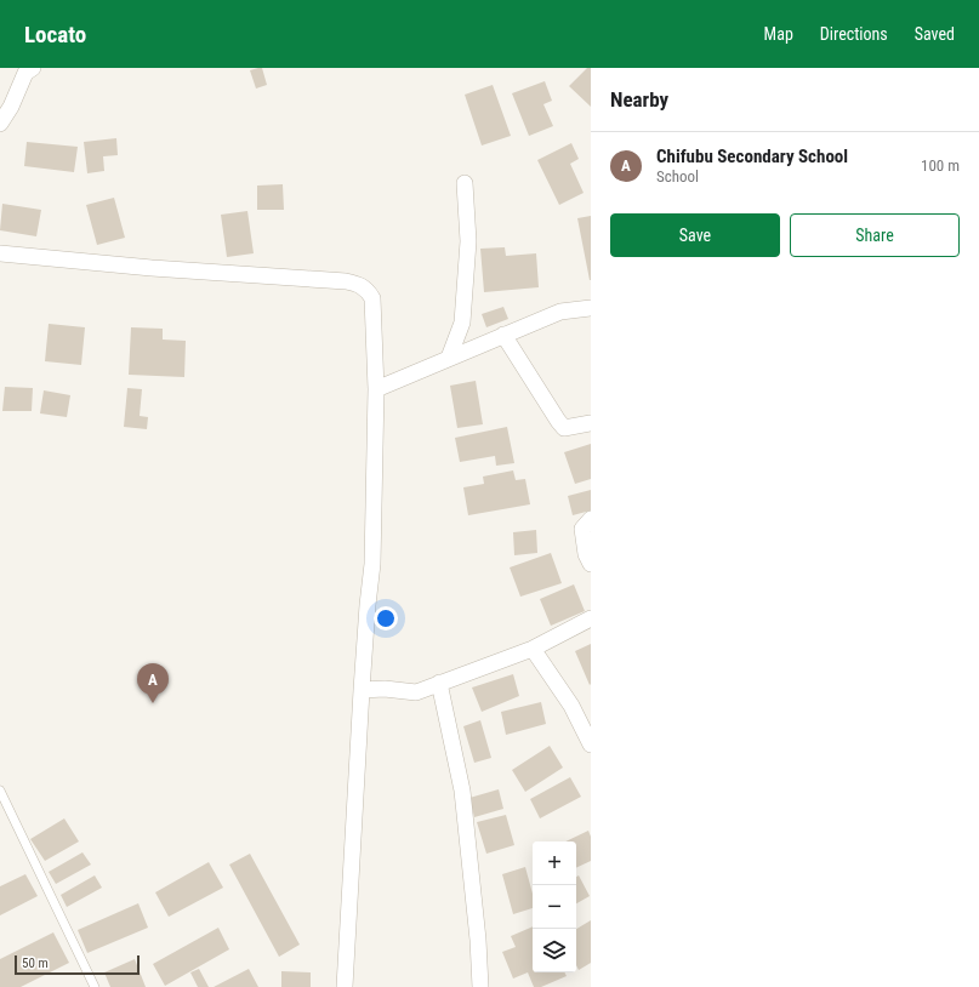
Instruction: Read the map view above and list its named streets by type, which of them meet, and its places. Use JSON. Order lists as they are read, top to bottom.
{
  "scale_bar": "50 m",
  "page": {
    "header": "Locato",
    "nav": ["Map", "Directions", "Saved"],
    "heading": "Nearby",
    "list": [
      {
        "mark": "A",
        "name": "Chifubu Secondary School",
        "note": "School",
        "value": "100 m"
      }
    ],
    "buttons": ["Save", "Share"],
    "pins": "A",
    "map_buttons": ["+", "−"],
    "scale": "50 m"
  }
}
